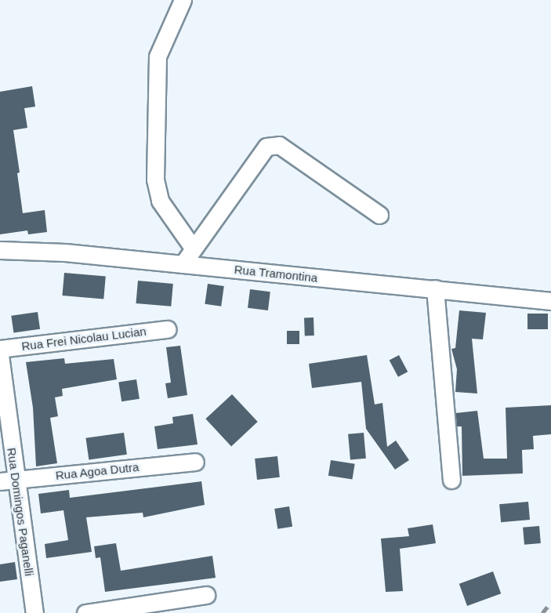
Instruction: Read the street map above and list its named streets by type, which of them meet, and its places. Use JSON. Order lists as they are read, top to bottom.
{
  "streets": {
    "street": [
      "Rua Tramontina",
      "Rua Frei Nicolau Lucian",
      "Rua Agoa Dutra",
      "Rua Domingos Paganelli"
    ]
  },
  "crossings": [
    ["Rua Agoa Dutra", "Rua Domingos Paganelli"]
  ]
}
